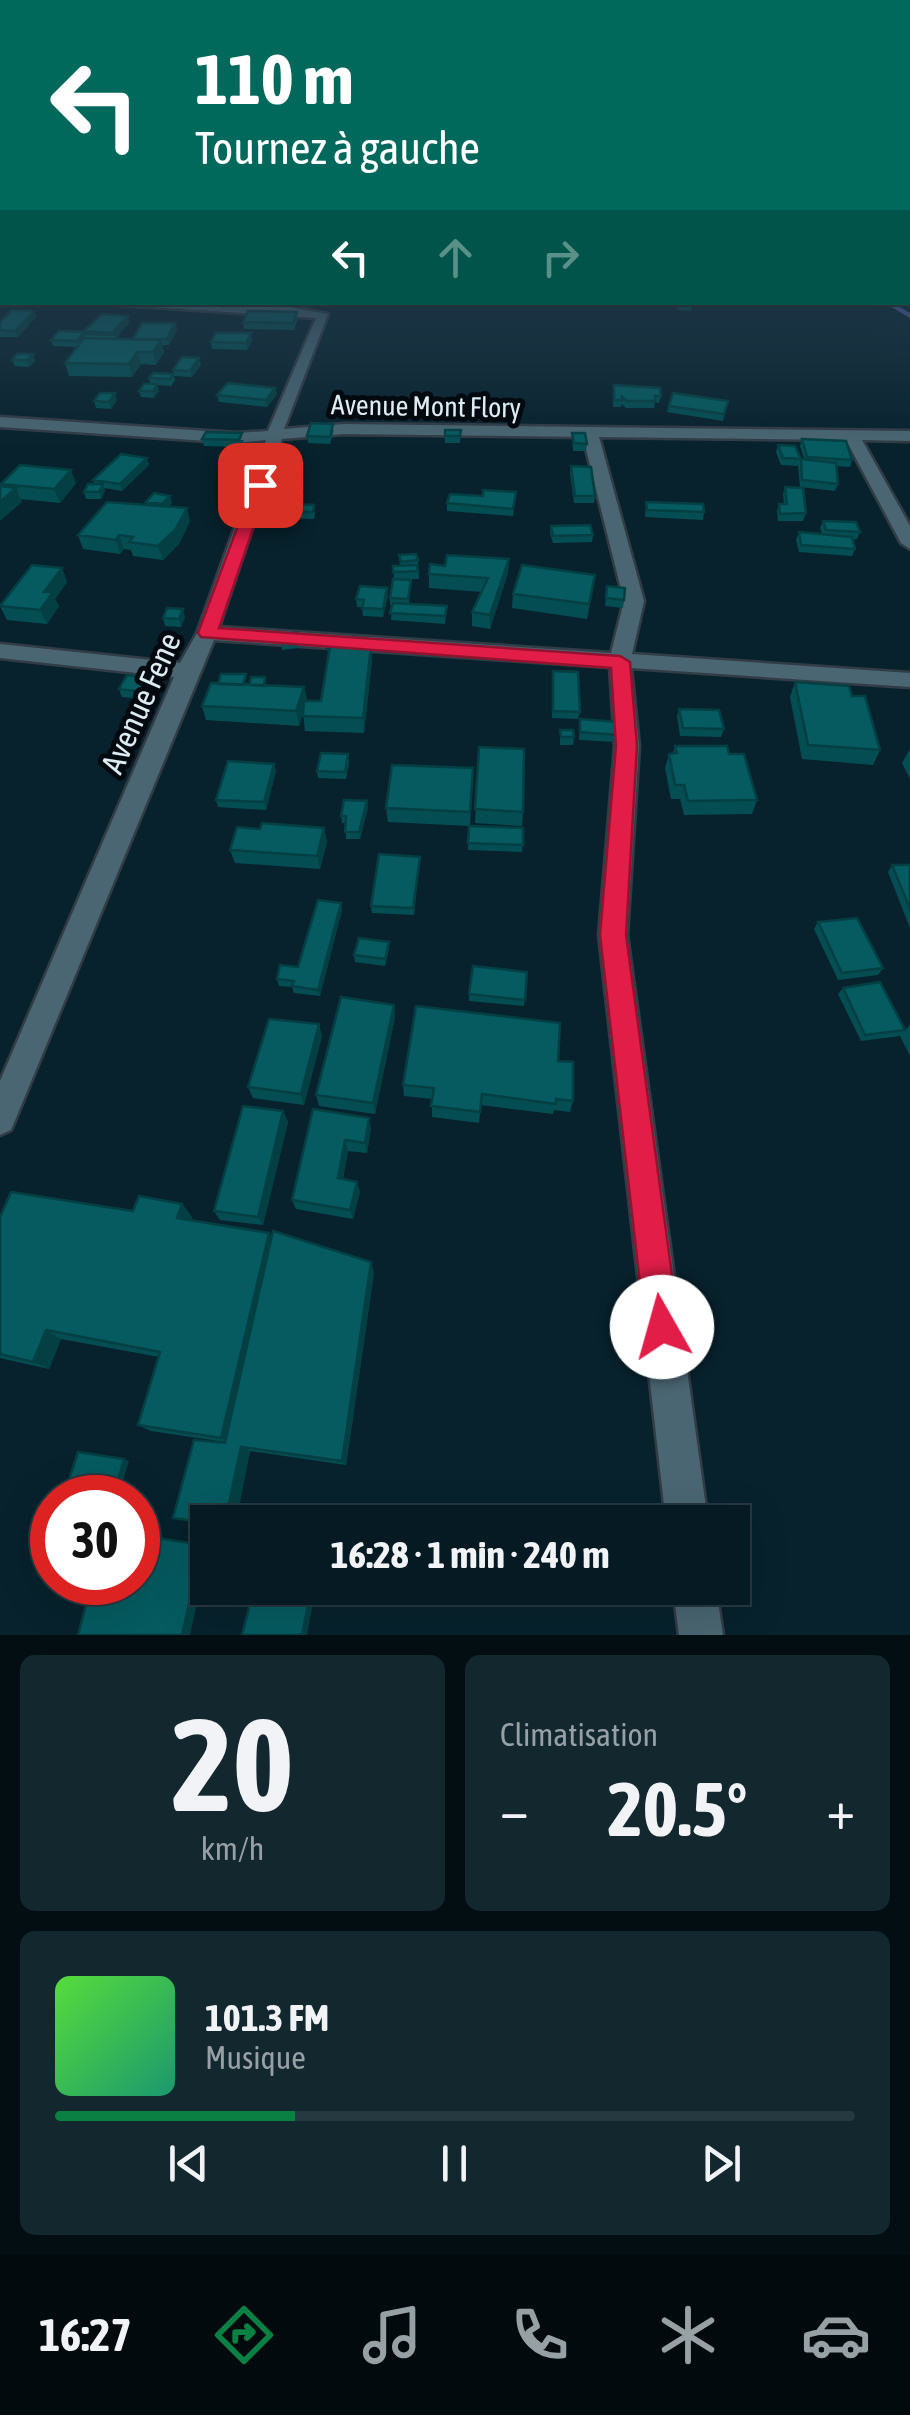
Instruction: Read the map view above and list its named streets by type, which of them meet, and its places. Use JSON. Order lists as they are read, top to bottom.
{
  "streets": {
    "street": ["Avenue Mont Flory", "Avenue Fene"]
  },
  "crossings": [
    ["Avenue Mont Flory", "Avenue Fene"]
  ],
  "page": {
    "turn": ["110 m", "Tournez à gauche"],
    "limit": "30",
    "trip": "16:28 · 1 min · 240 m",
    "tile": [
      ["20", "km/h"],
      "Climatisation"
    ],
    "heat": ["−", "20.5°", "+"],
    "song": ["101.3 FM", "Musique"],
    "tabs": "16:27"
  }
}
